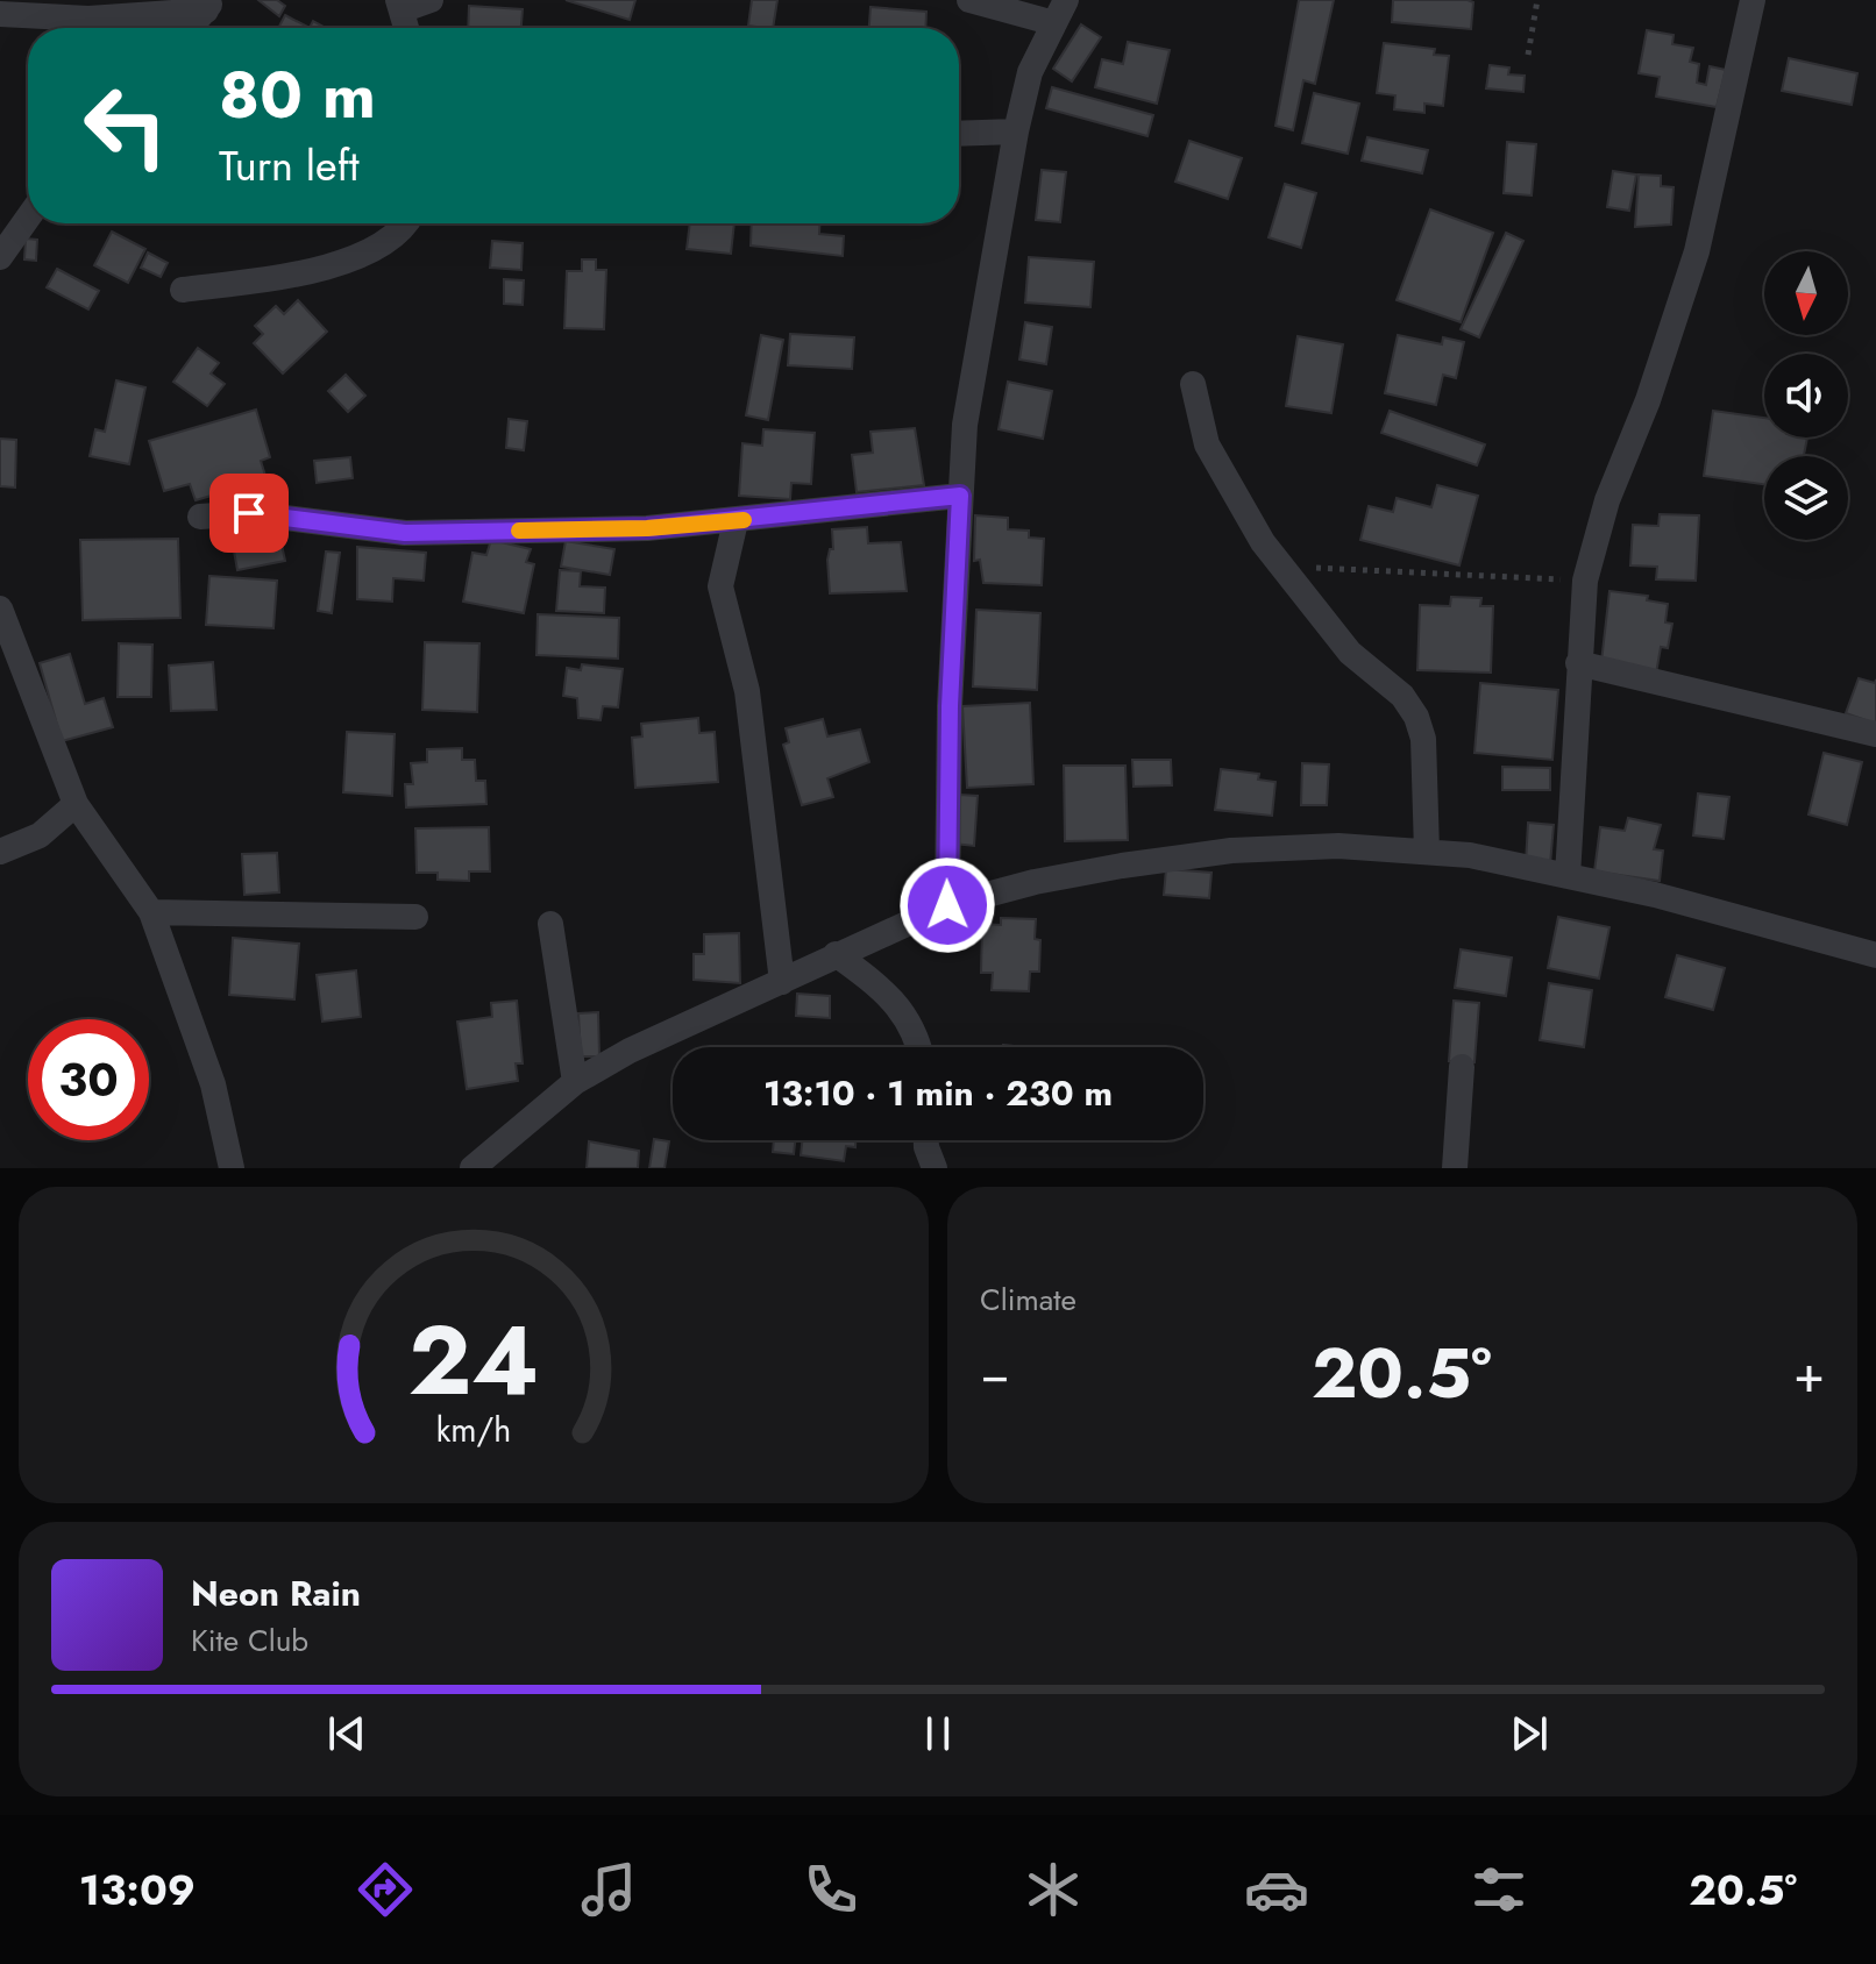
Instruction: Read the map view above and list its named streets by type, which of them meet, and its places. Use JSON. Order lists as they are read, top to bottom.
{
  "north": "bottom",
  "page": {
    "turn": ["80 m", "Turn left"],
    "limit": "30",
    "trip": "13:10 · 1 min · 230 m",
    "tile": "Climate",
    "heat": ["−", "20.5°", "+"],
    "song": ["Neon Rain", "Kite Club"],
    "tabs": ["13:09", "20.5°"],
    "gauge": ["24", "km/h"]
  }
}
